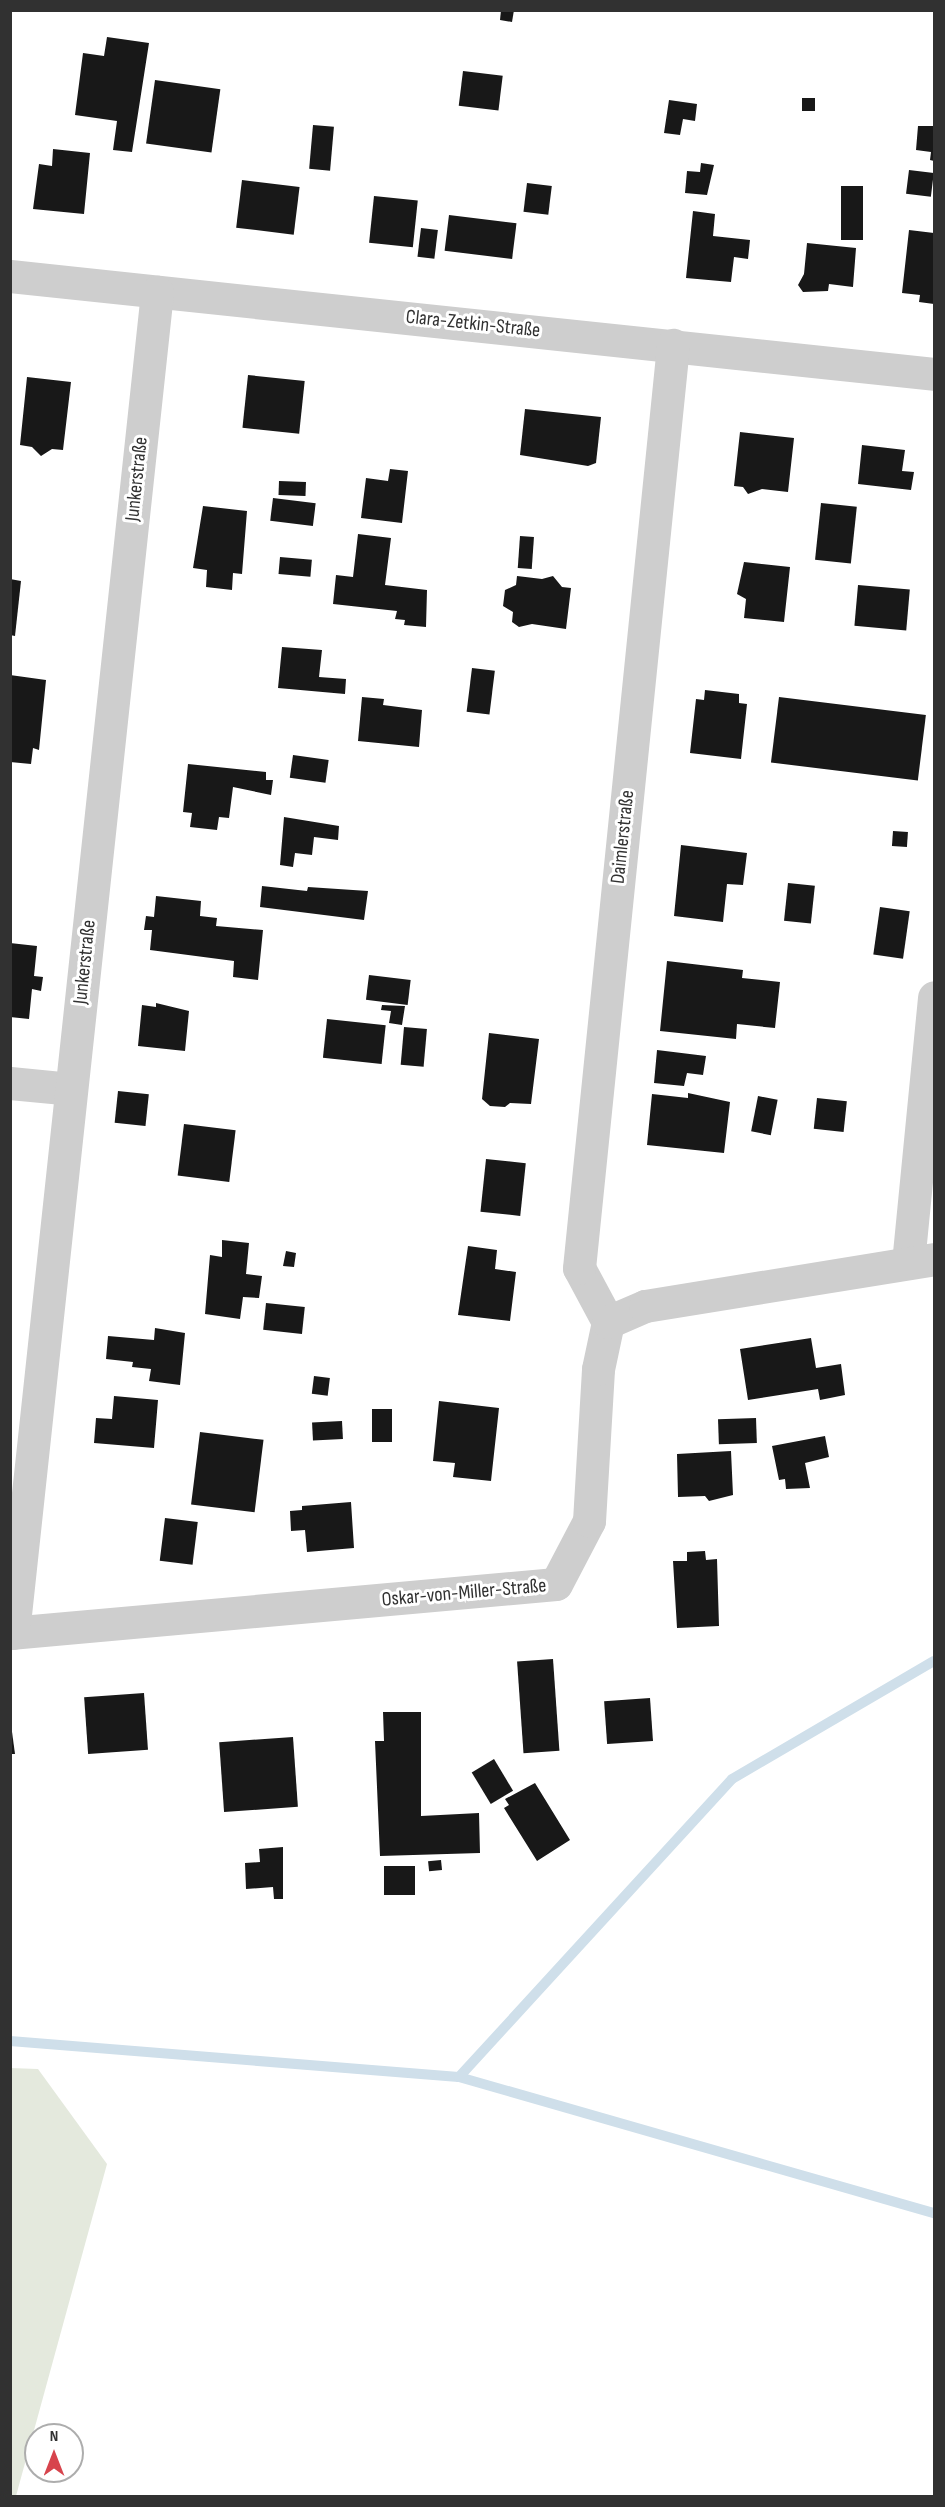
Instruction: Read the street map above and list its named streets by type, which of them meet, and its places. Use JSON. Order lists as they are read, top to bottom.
{
  "streets": {
    "street": [
      "Clara-Zetkin-Straße",
      "Junkerstraße",
      "Daimlerstraße",
      "Oskar-von-Miller-Straße"
    ]
  },
  "crossings": [
    ["Clara-Zetkin-Straße", "Junkerstraße"],
    ["Clara-Zetkin-Straße", "Daimlerstraße"],
    ["Junkerstraße", "Oskar-von-Miller-Straße"],
    ["Daimlerstraße", "Oskar-von-Miller-Straße"]
  ],
  "north": "top"
}
